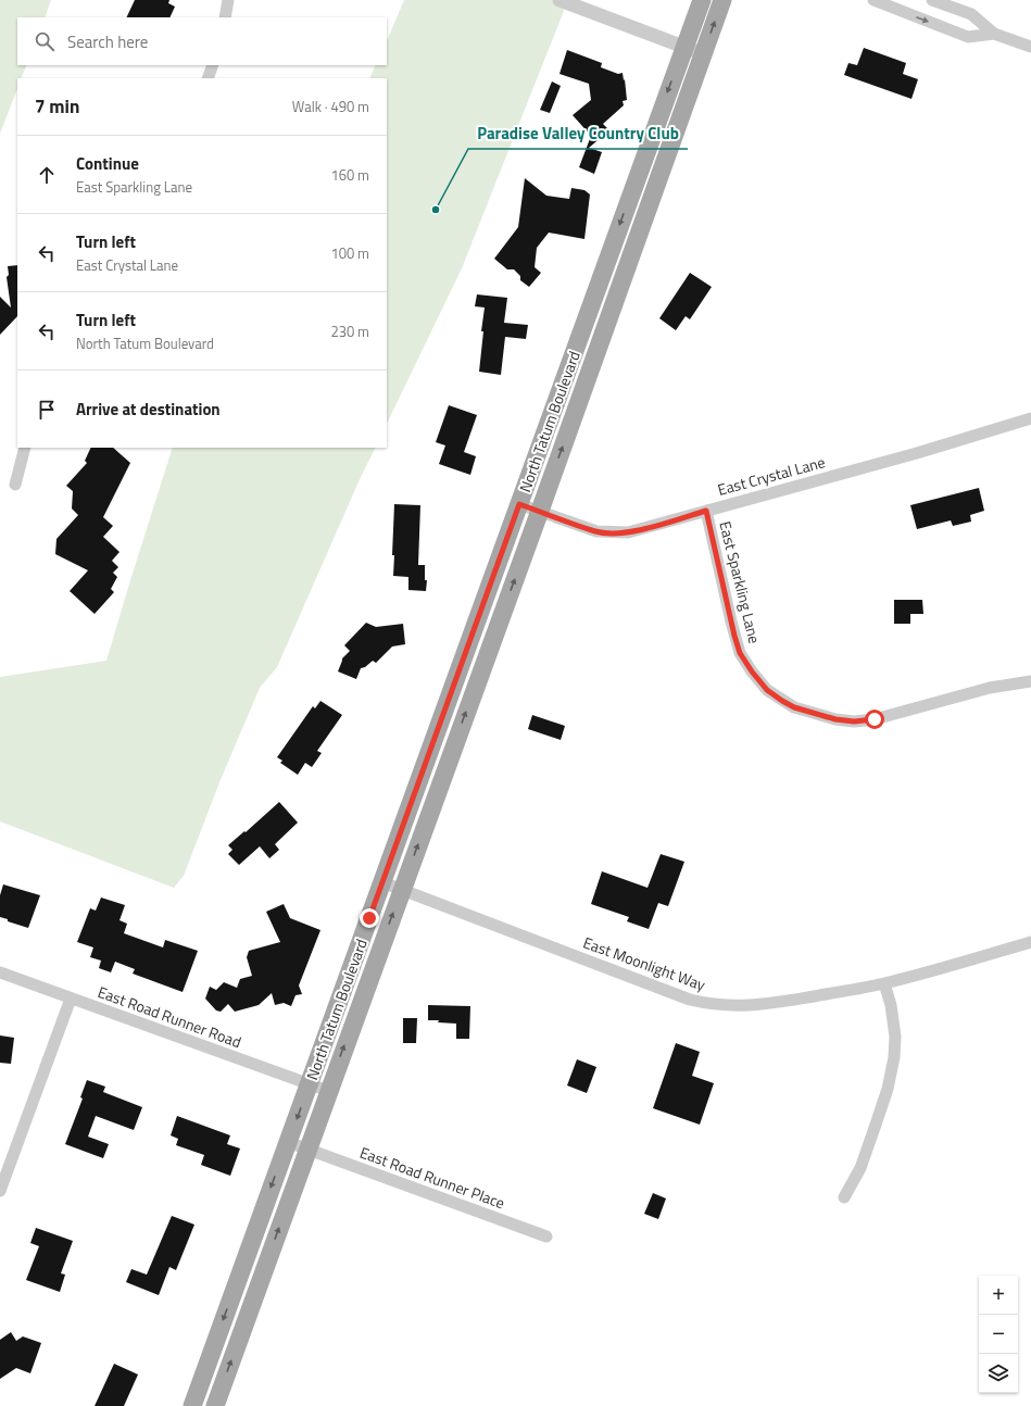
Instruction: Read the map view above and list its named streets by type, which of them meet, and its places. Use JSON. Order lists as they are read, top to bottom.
{
  "streets": {
    "main road": ["North Tatum Boulevard"],
    "street": [
      "East Crystal Lane",
      "East Sparkling Lane",
      "East Moonlight Way",
      "East Road Runner Road",
      "East Road Runner Place"
    ]
  },
  "crossings": [
    ["North Tatum Boulevard", "East Crystal Lane"],
    ["North Tatum Boulevard", "East Moonlight Way"],
    ["North Tatum Boulevard", "East Road Runner Road"],
    ["North Tatum Boulevard", "East Road Runner Place"],
    ["East Crystal Lane", "East Sparkling Lane"]
  ],
  "places": ["Paradise Valley Country Club"],
  "page": {
    "search": "Search here",
    "heading": ["7 min", "Walk · 490 m"],
    "list": [
      ["Continue", "East Sparkling Lane", "160 m"],
      ["Turn left", "East Crystal Lane", "100 m"],
      ["Turn left", "North Tatum Boulevard", "230 m"],
      "Arrive at destination"
    ],
    "map_buttons": ["+", "−"]
  }
}
